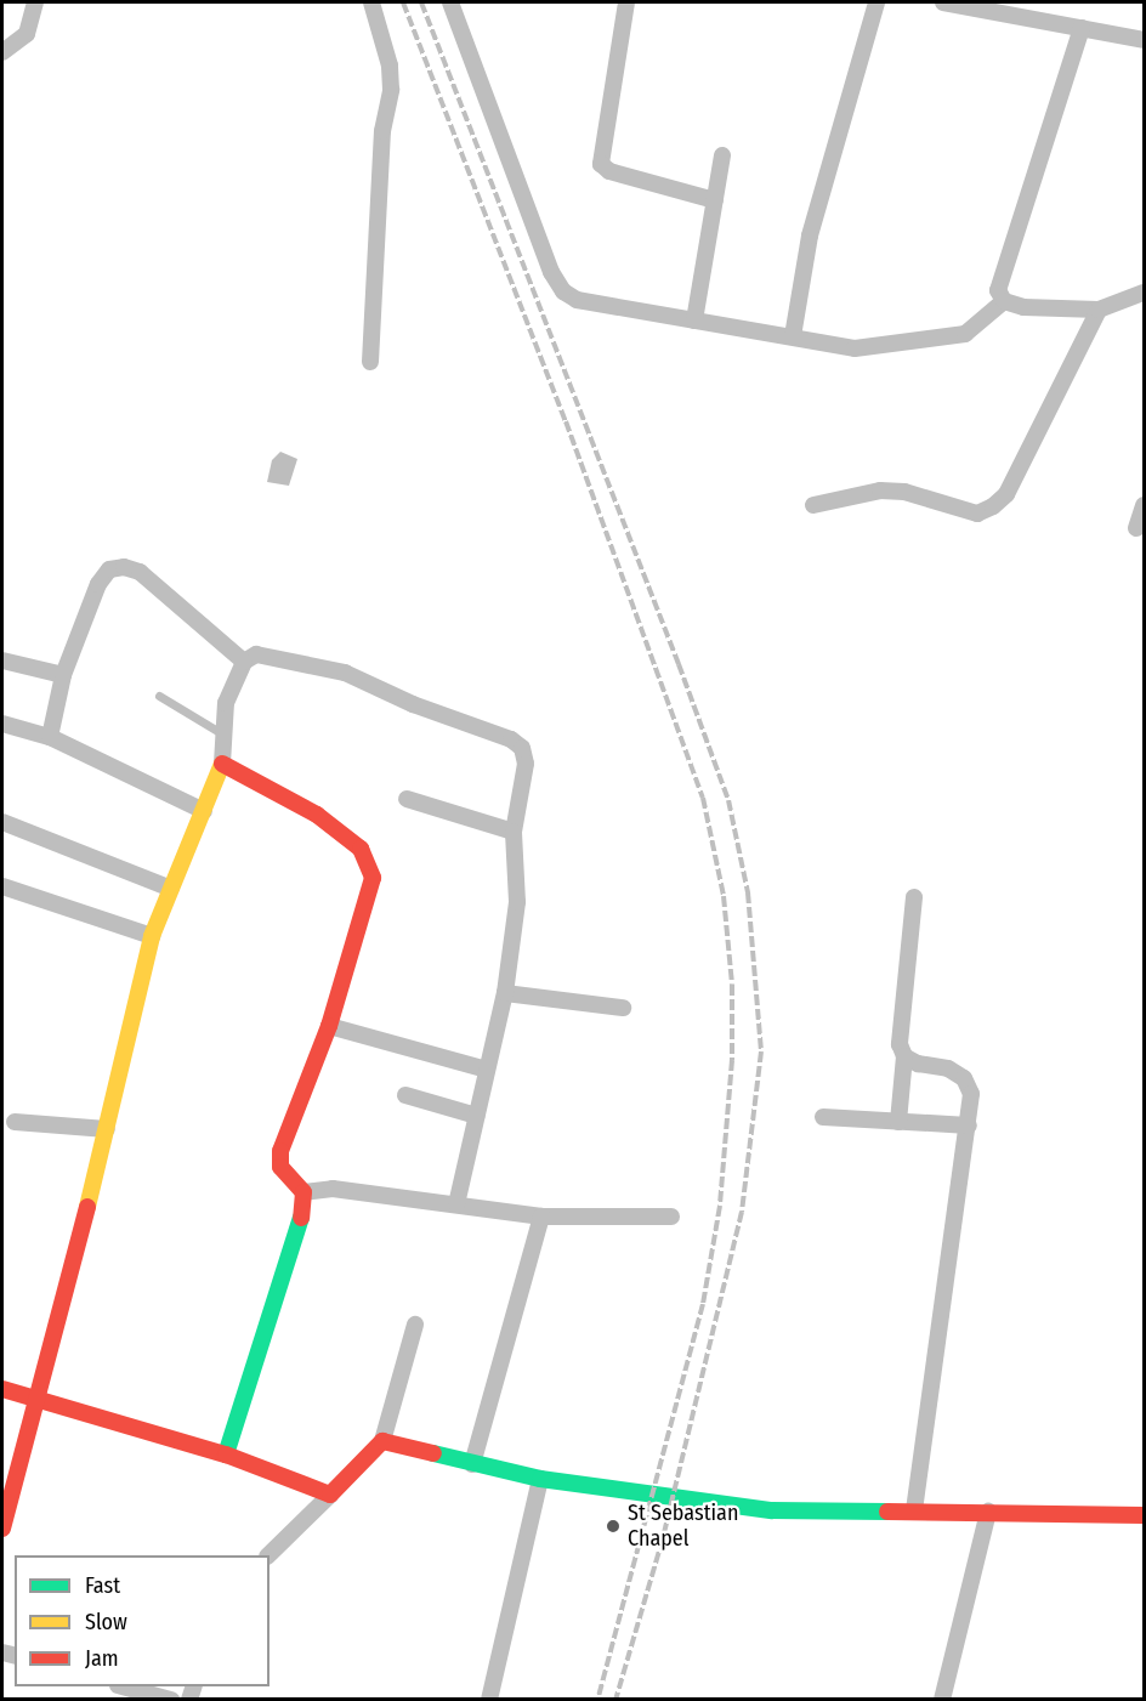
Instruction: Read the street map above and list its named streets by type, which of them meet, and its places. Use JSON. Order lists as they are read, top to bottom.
{
  "places": ["St Sebastian Chapel"],
  "legend": ["Fast", "Slow", "Jam"]
}
